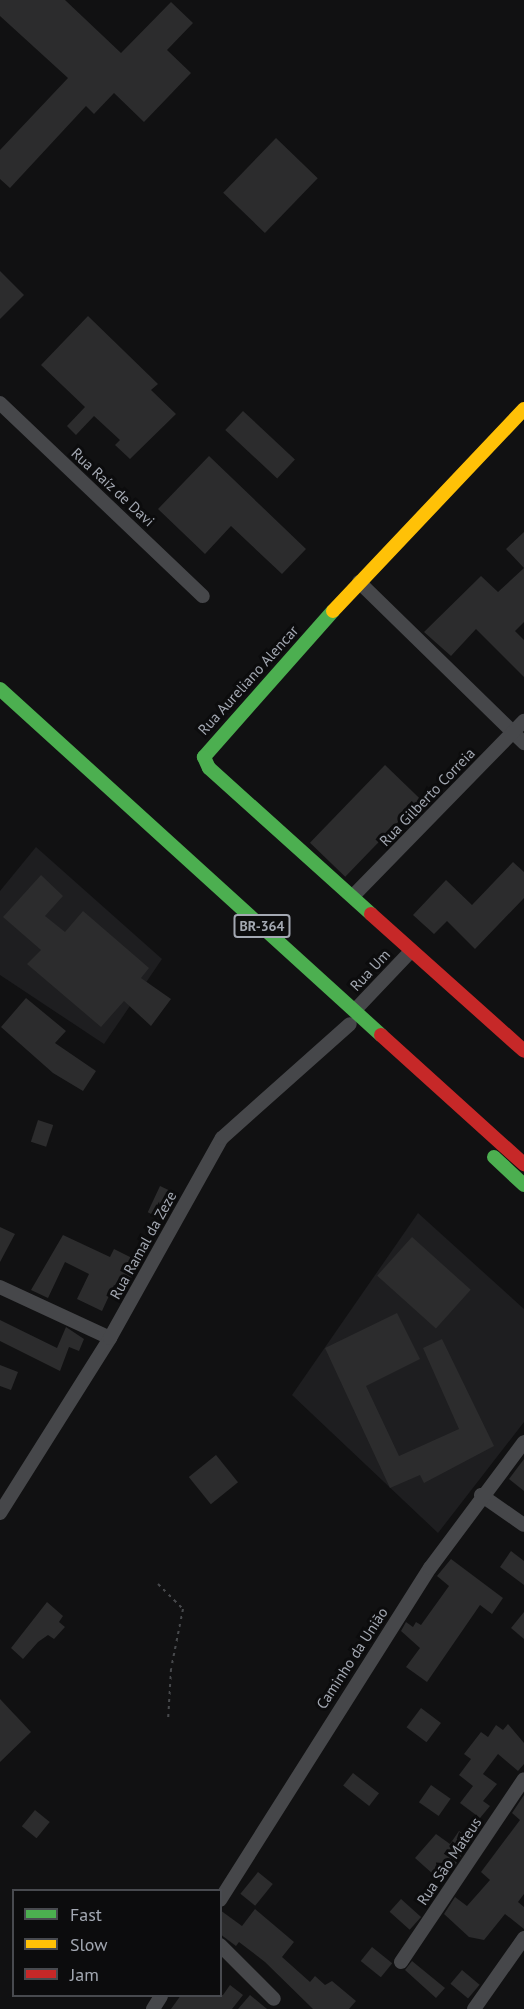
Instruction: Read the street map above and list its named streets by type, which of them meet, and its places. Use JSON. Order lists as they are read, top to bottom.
{
  "streets": {
    "main road": ["Rua Aureliano Alencar", "BR-364"],
    "street": [
      "Rua Raíz de Davi",
      "Rua Gilberto Correia",
      "Rua Um",
      "Rua Ramal da Zeze",
      "Caminho da União",
      "Rua São Mateus"
    ]
  },
  "crossings": [
    ["Rua Aureliano Alencar", "Rua Gilberto Correia"],
    ["BR-364", "Rua Um"],
    ["BR-364", "Rua Ramal da Zeze"]
  ],
  "legend": ["Fast", "Slow", "Jam"]
}
